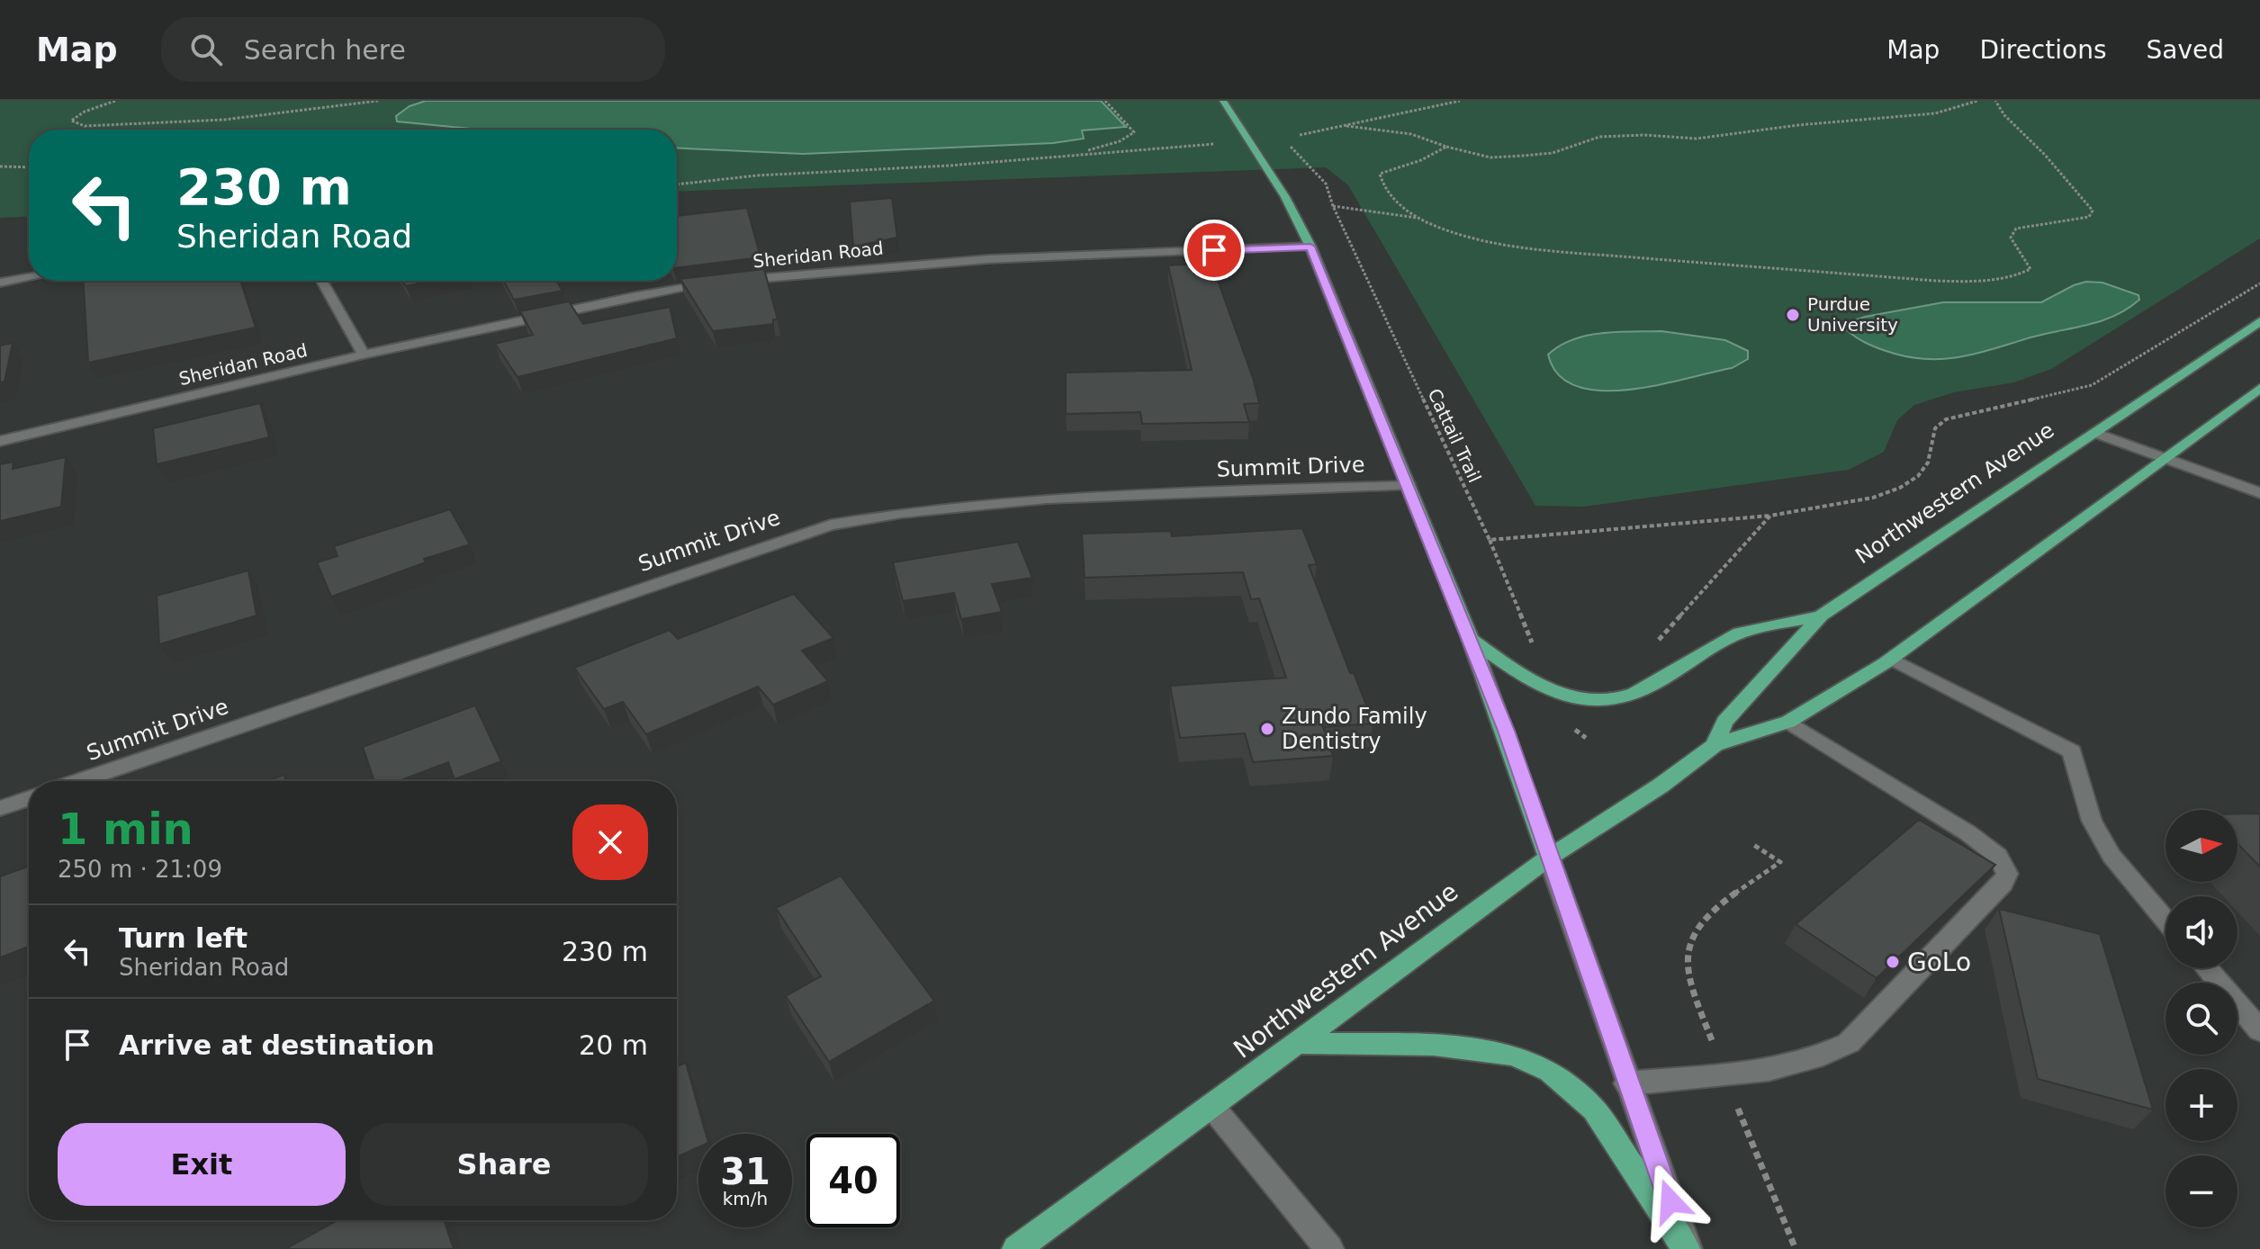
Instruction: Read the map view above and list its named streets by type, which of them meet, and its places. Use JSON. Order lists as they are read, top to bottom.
{
  "streets": {
    "main road": ["Northwestern Avenue"],
    "street": ["Sheridan Road", "Summit Drive"],
    "path": ["Cattail Trail"]
  },
  "places": ["Purdue University", "Zundo Family Dentistry", "GoLo"],
  "north": "right",
  "page": {
    "header": "Map",
    "search": "Search here",
    "nav": ["Map", "Directions", "Saved"],
    "turn": ["230 m", "Sheridan Road"],
    "heading": ["1 min", "250 m · 21:09"],
    "map_buttons": ["+", "−"],
    "list": [
      {
        "name": "Turn left",
        "note": "Sheridan Road",
        "value": "230 m"
      },
      {
        "name": "Arrive at destination",
        "value": "20 m"
      }
    ],
    "buttons": ["Exit", "Share"],
    "speed": "31 km/h",
    "limit": "40"
  }
}
